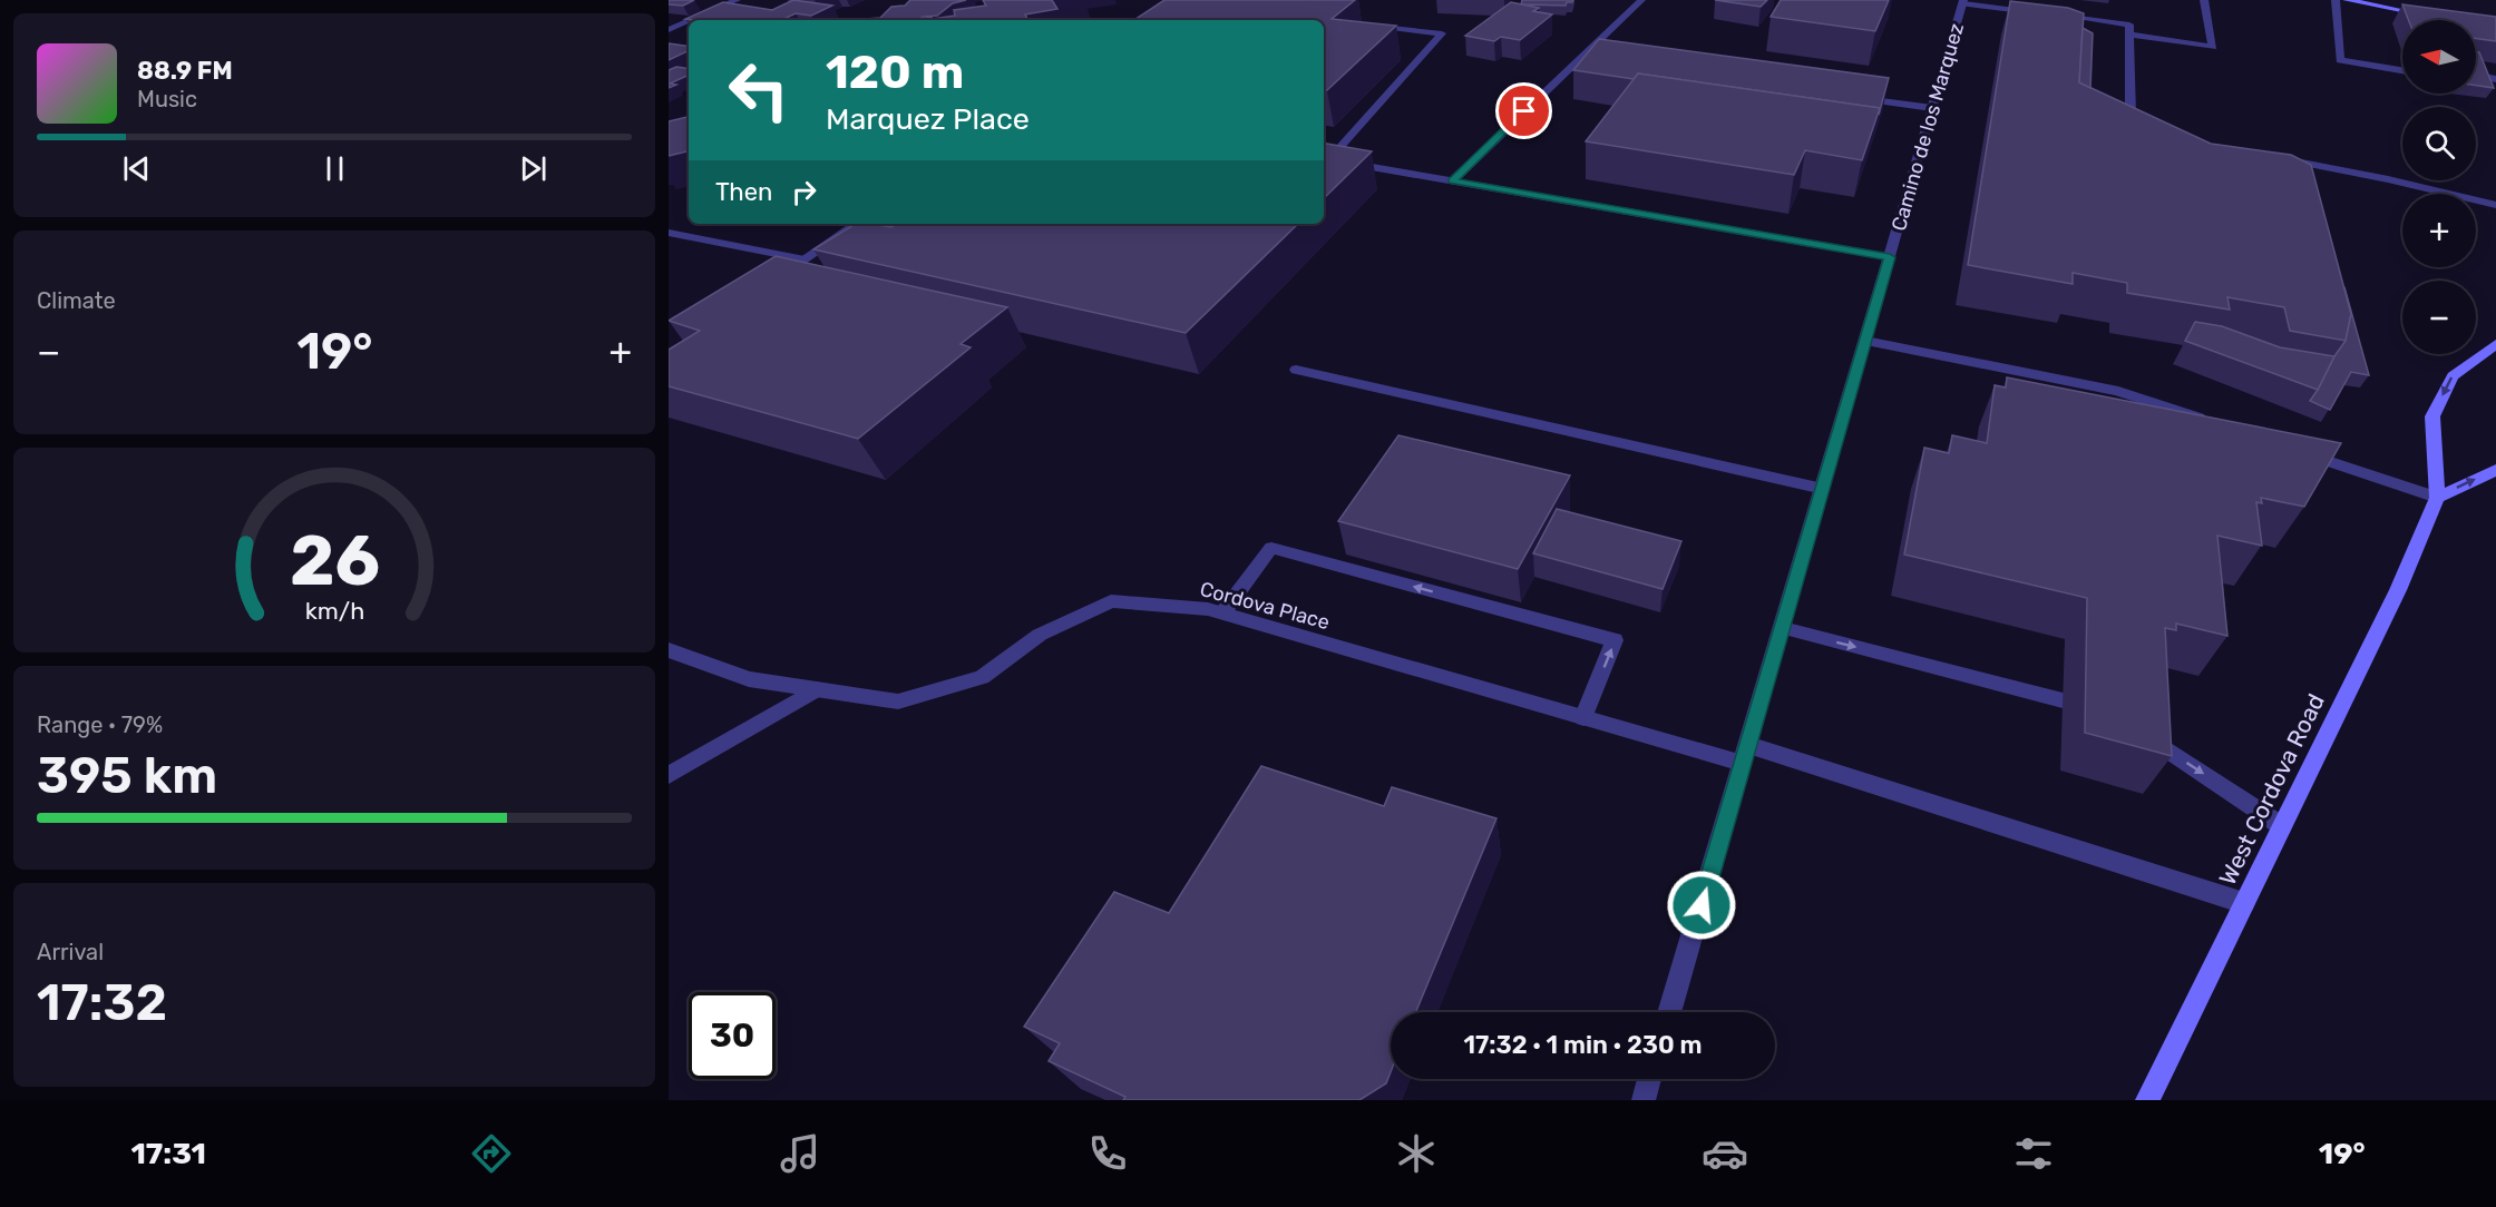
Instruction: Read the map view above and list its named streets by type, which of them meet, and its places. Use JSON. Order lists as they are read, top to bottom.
{
  "streets": {
    "street": ["Camino de los Marquez", "Cordova Place", "West Cordova Road"]
  },
  "crossings": [
    ["Camino de los Marquez", "Cordova Place"],
    ["Cordova Place", "West Cordova Road"]
  ],
  "north": "left",
  "page": {
    "map_buttons": ["+", "−"],
    "turn": ["120 m", "Marquez Place"],
    "song": ["88.9 FM", "Music"],
    "then": "Then",
    "tile": [
      "Climate",
      ["Range · 79%", "395 km"],
      ["Arrival", "17:32"]
    ],
    "heat": ["−", "19°", "+"],
    "limit": "30",
    "trip": "17:32 · 1 min · 230 m",
    "tabs": ["17:31", "19°"],
    "gauge": ["26", "km/h"]
  }
}
